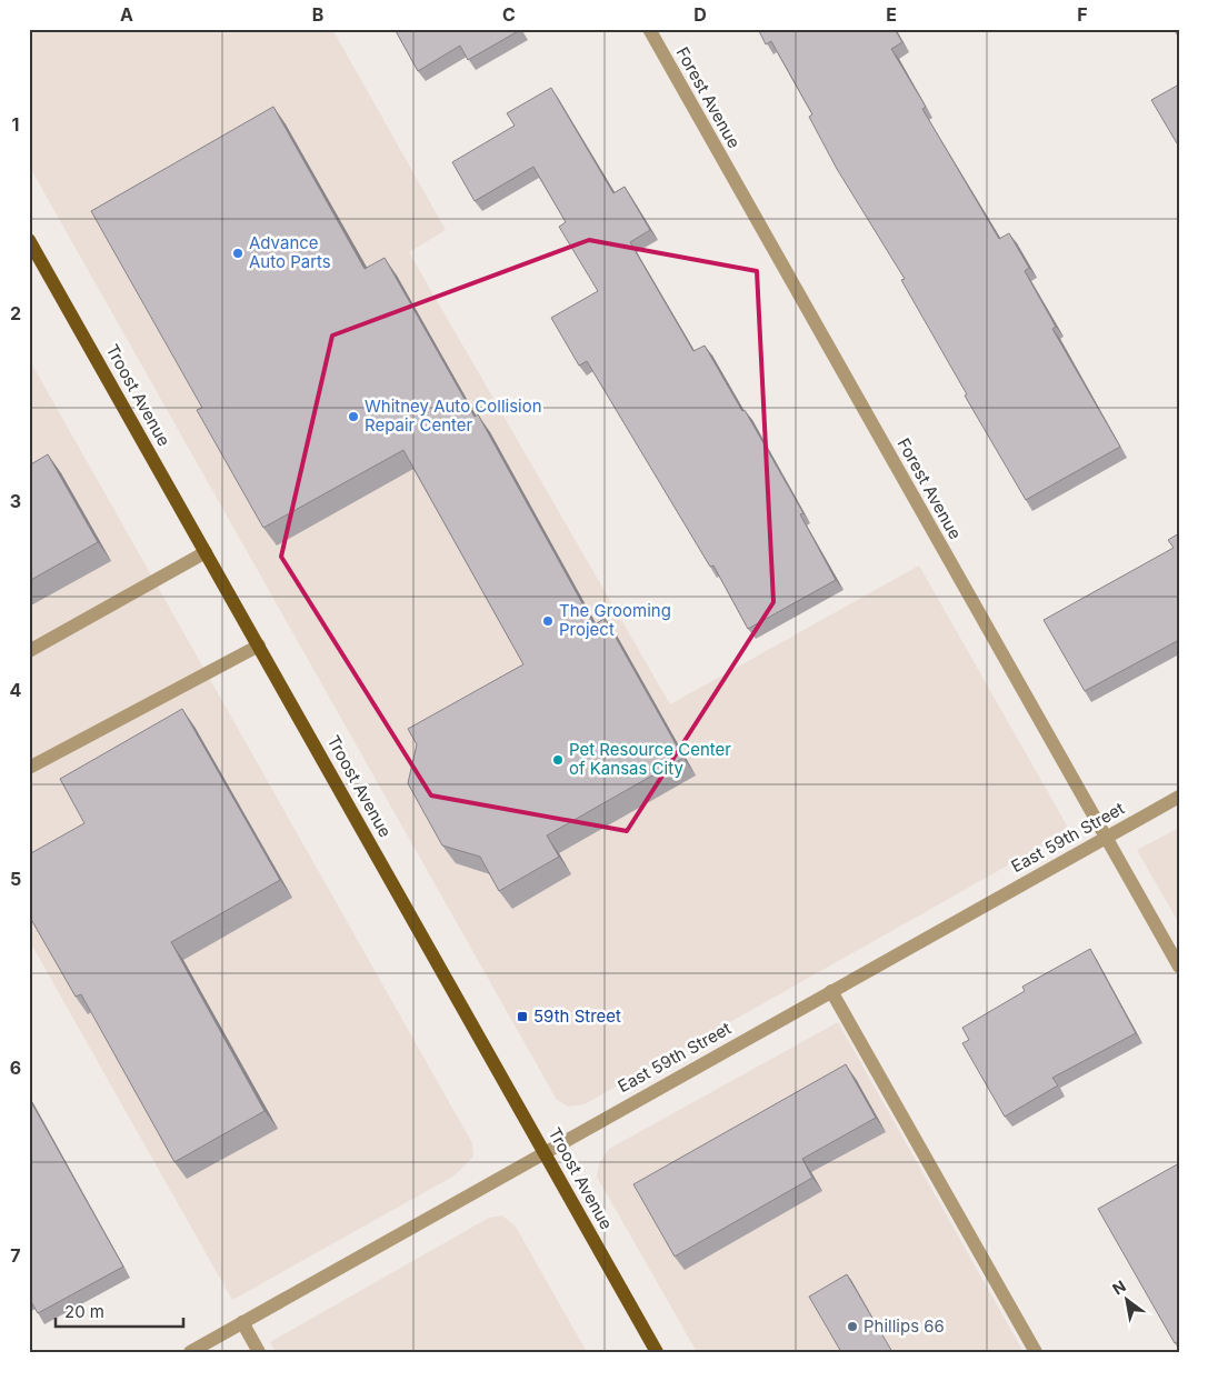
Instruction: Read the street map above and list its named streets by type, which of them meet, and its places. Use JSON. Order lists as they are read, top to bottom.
{
  "streets": {
    "main road": ["Troost Avenue"],
    "street": ["Forest Avenue", "East 59th Street"]
  },
  "crossings": [
    ["Forest Avenue", "East 59th Street"],
    ["Troost Avenue", "East 59th Street"]
  ],
  "places": {
    "other": [
      "Advance Auto Parts",
      "Whitney Auto Collision Repair Center",
      "The Grooming Project",
      "Pet Resource Center of Kansas City",
      "Phillips 66"
    ],
    "transit": ["59th Street"]
  },
  "scale_bar": "20 m",
  "north": "top left",
  "grid": {
    "columns": [
      "A",
      "B",
      "C",
      "D",
      "E",
      "F"
    ],
    "rows": [
      "1",
      "2",
      "3",
      "4",
      "5",
      "6",
      "7"
    ]
  }
}
